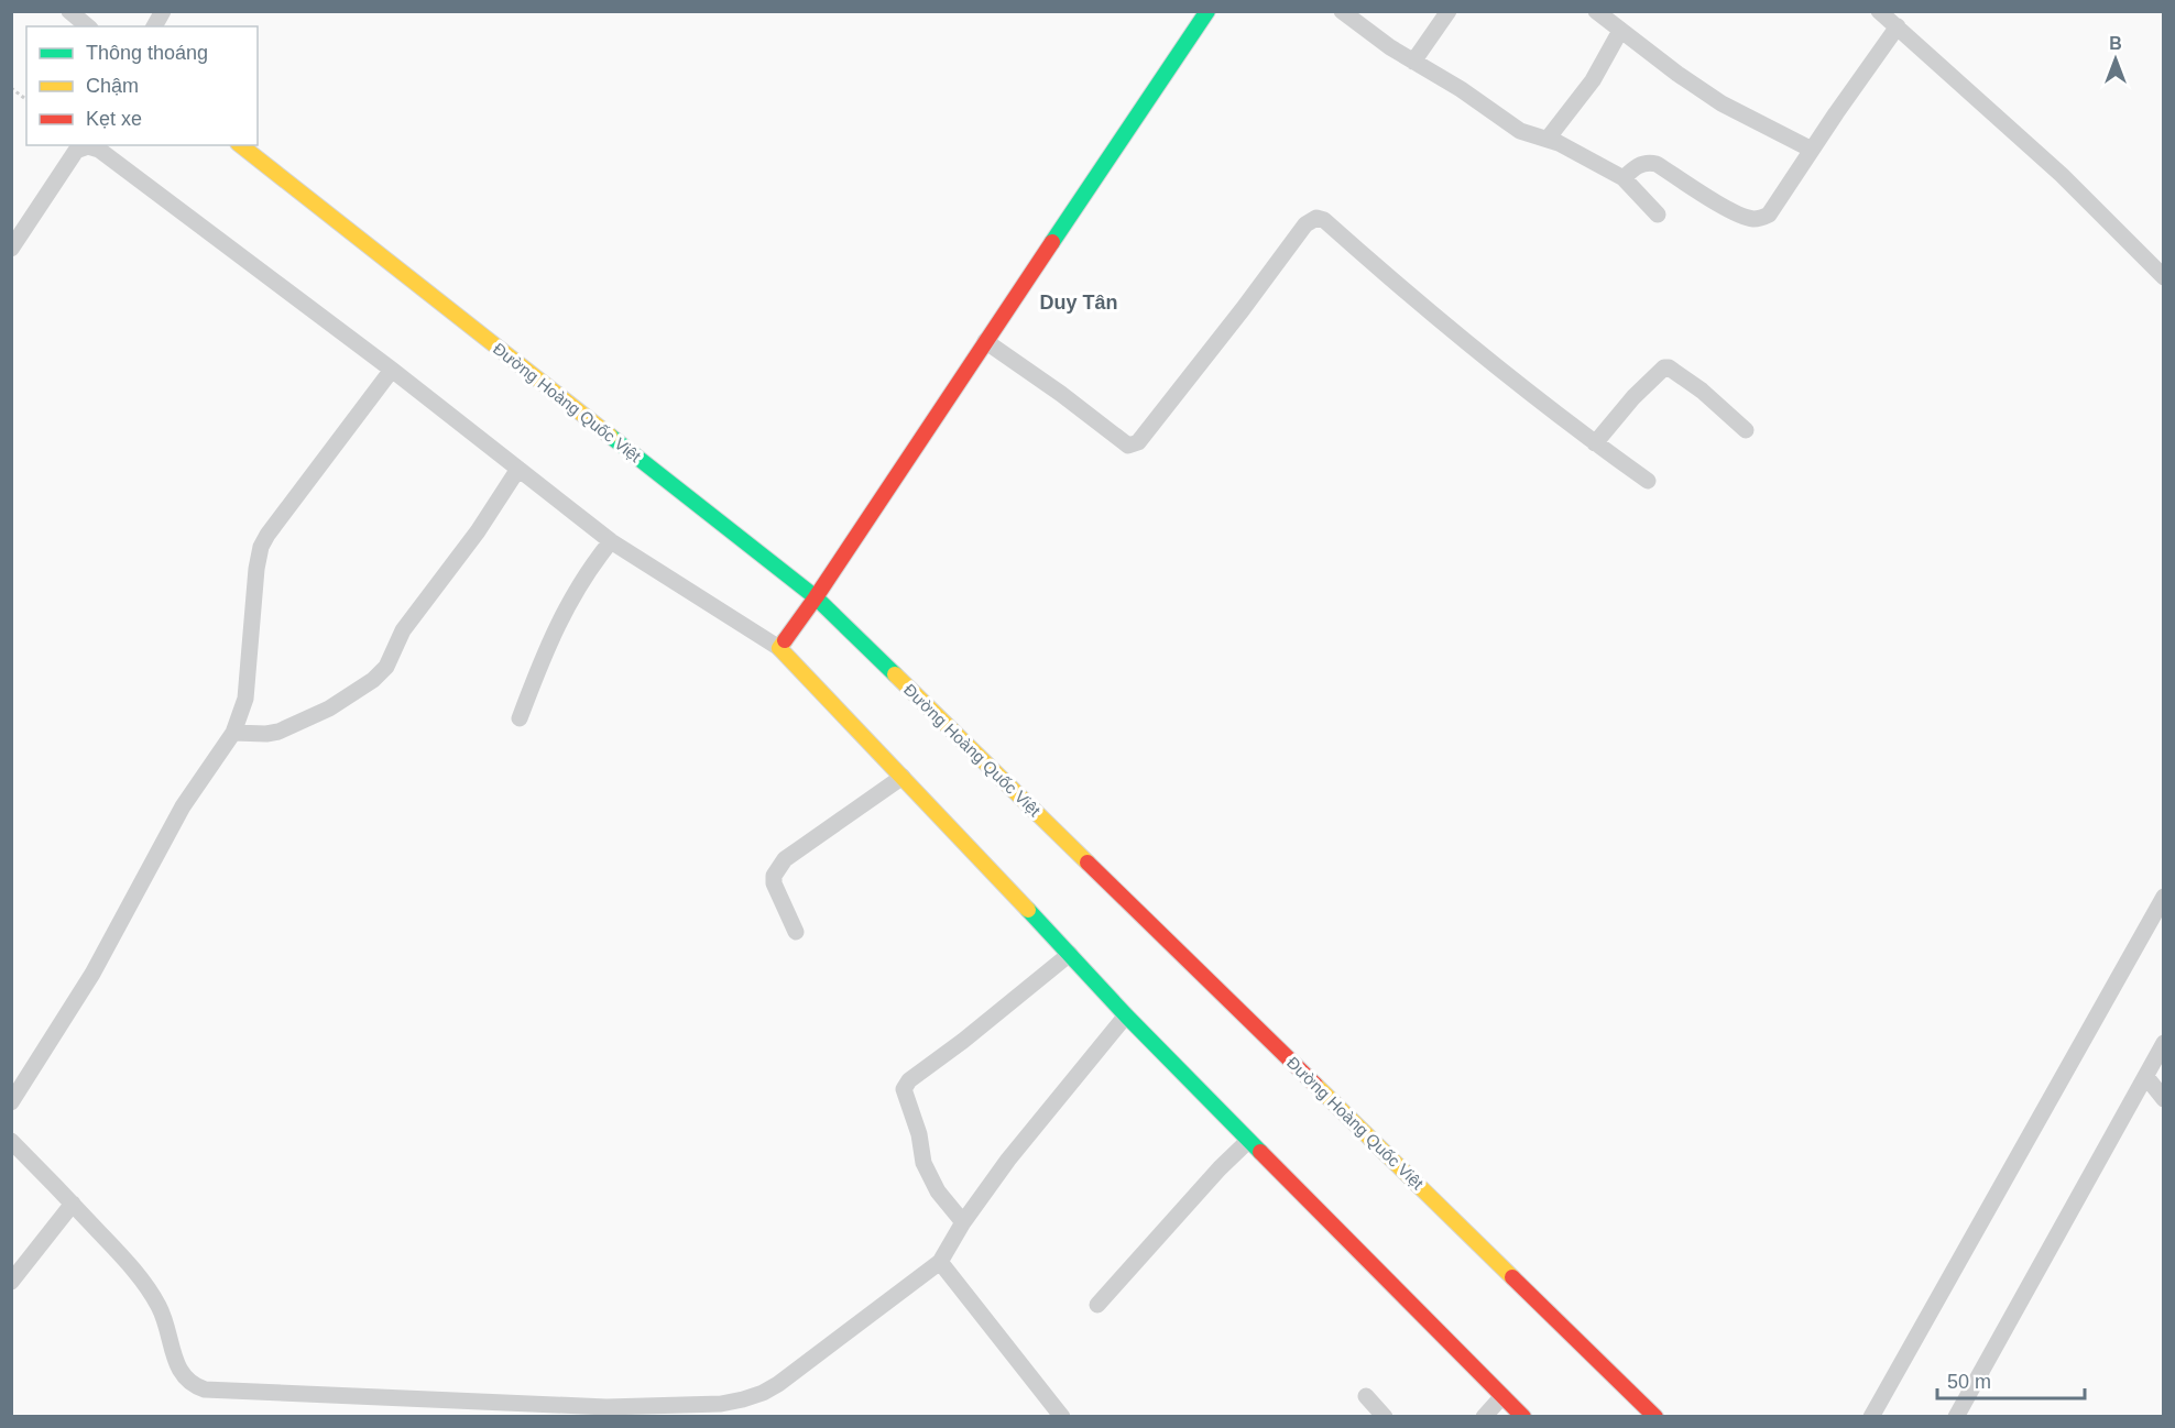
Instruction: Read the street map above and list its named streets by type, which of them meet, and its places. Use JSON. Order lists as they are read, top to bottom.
{
  "streets": {
    "street": ["Đường Hoàng Quốc Việt"]
  },
  "districts": ["Duy Tân"],
  "legend": ["Thông thoáng", "Chậm", "Kẹt xe"],
  "scale_bar": "50 m",
  "north": "top"
}
